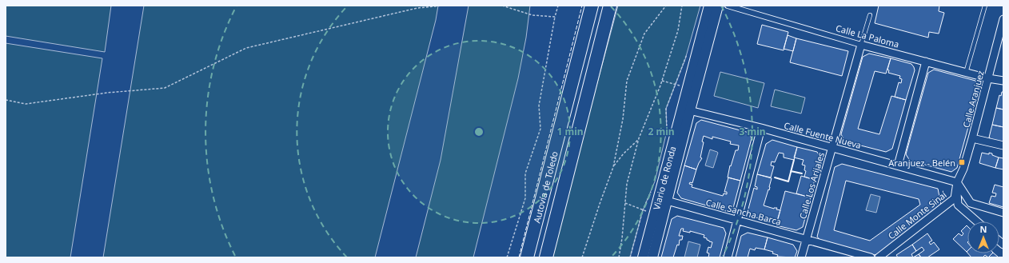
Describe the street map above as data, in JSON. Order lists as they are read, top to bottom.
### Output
{
  "streets": {
    "highway": ["Autovía de Toledo"],
    "main road": ["Viario de Ronda"],
    "street": [
      "Calle La Paloma",
      "Calle Aranjuez",
      "Calle Fuente Nueva",
      "Calle Los Arijales",
      "Calle Sancha Barca",
      "Calle Monte Sinaí"
    ]
  },
  "crossings": [
    ["Calle La Paloma", "Calle Aranjuez"],
    ["Calle La Paloma", "Calle Los Arijales"],
    ["Calle Aranjuez", "Calle Fuente Nueva"],
    ["Calle Aranjuez", "Calle Monte Sinaí"],
    ["Calle Fuente Nueva", "Viario de Ronda"],
    ["Calle Fuente Nueva", "Calle Los Arijales"],
    ["Calle Fuente Nueva", "Calle Monte Sinaí"],
    ["Viario de Ronda", "Calle Sancha Barca"],
    ["Calle Los Arijales", "Calle Sancha Barca"]
  ],
  "places": {
    "transit": ["Aranjuez - Belén"]
  },
  "north": "top",
  "rings": ["1 min", "2 min", "3 min"]
}
